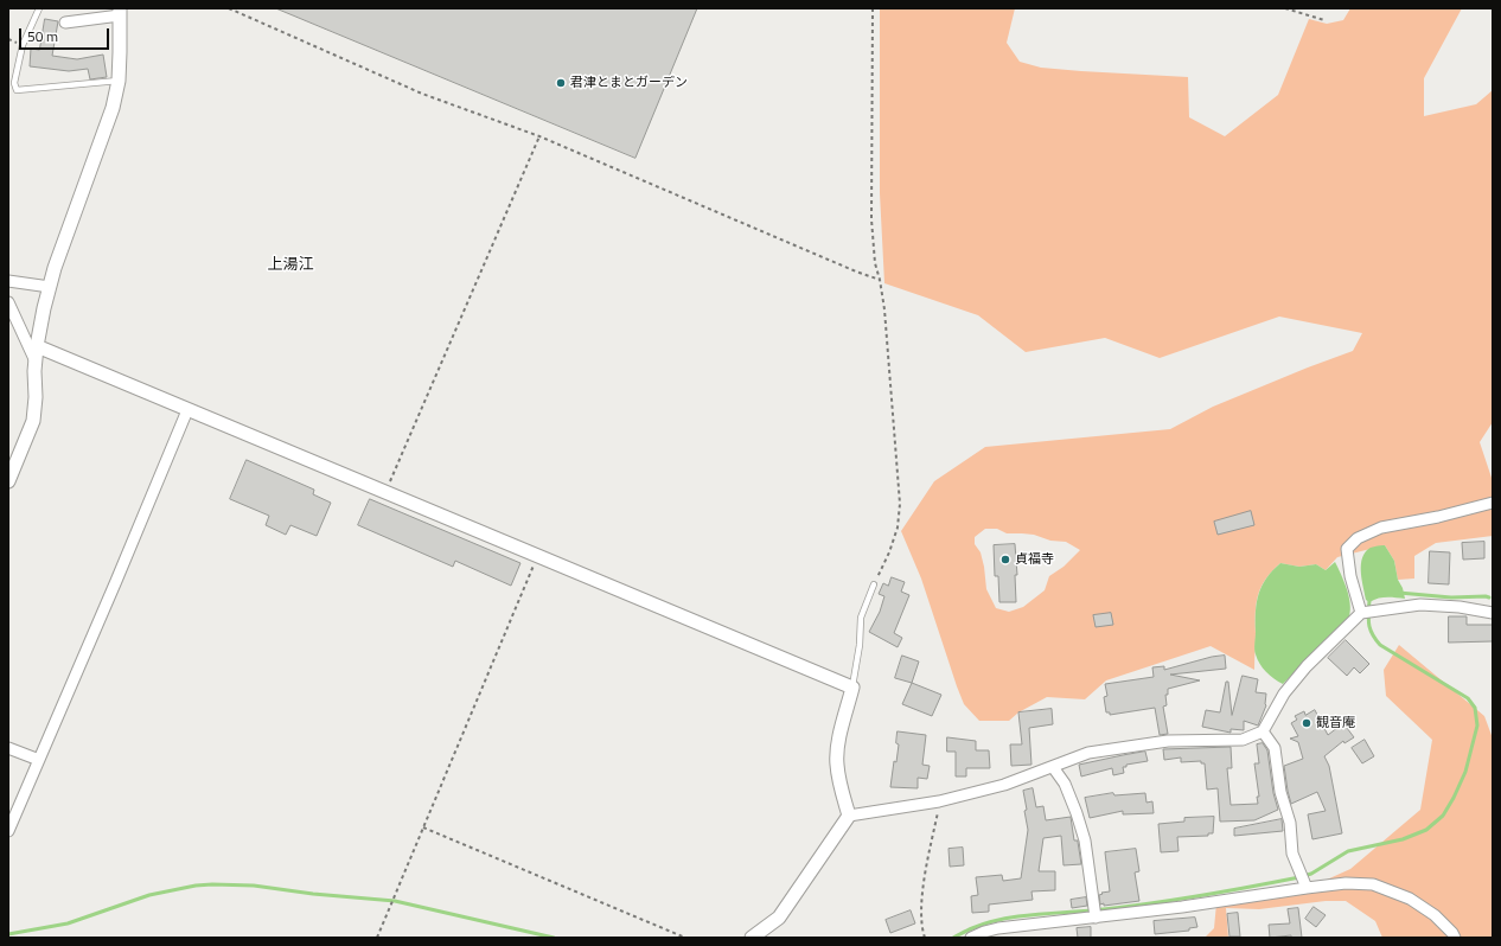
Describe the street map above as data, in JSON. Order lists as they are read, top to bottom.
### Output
{
  "districts": ["上湯江"],
  "places": ["君津とまとガーデン", "貞福寺", "観音庵"],
  "scale_bar": "50 m"
}
